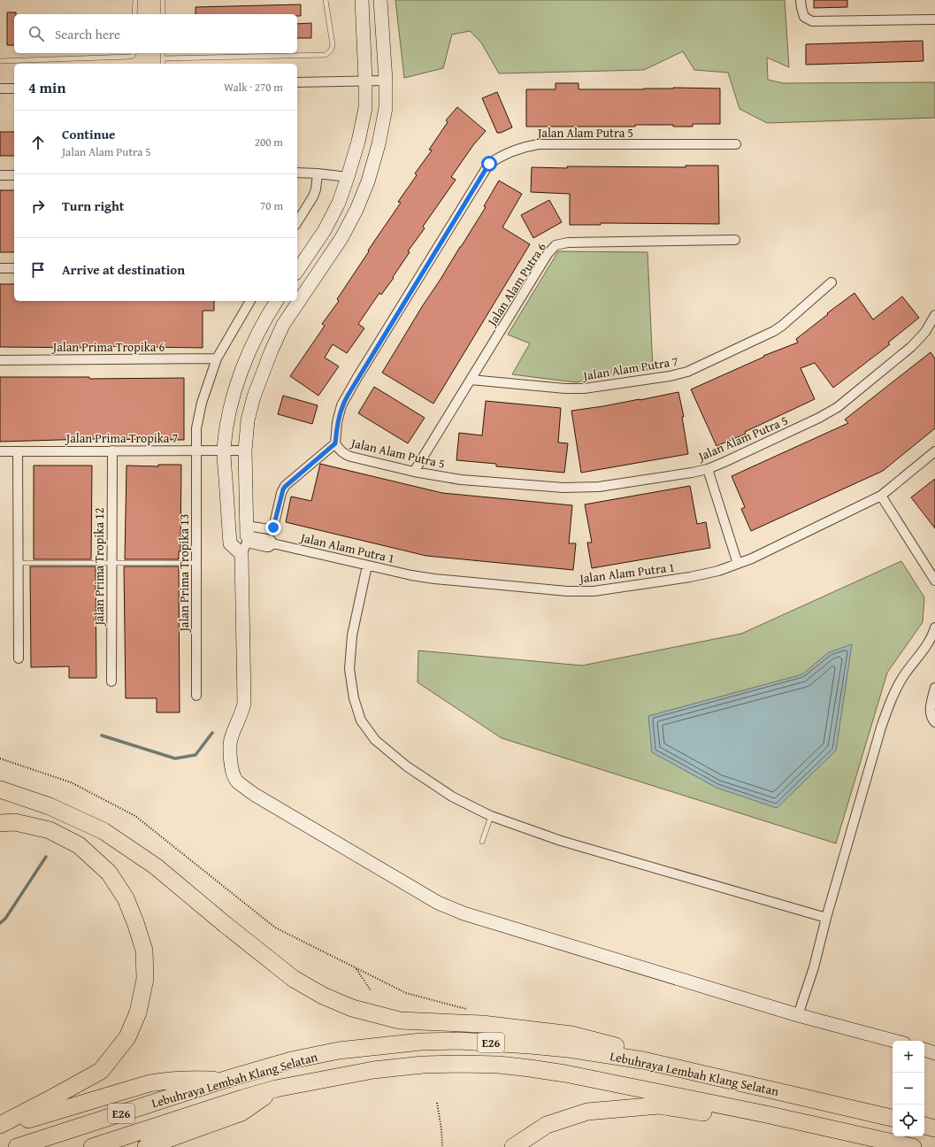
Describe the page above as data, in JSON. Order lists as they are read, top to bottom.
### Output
{
  "streets": {
    "highway": ["E26", "Lebuhraya Lembah Klang Selatan"],
    "street": [
      "Jalan Alam Putra 5",
      "Jalan Alam Putra 6",
      "Jalan Prima Tropika 6",
      "Jalan Alam Putra 7",
      "Jalan Prima Tropika 7",
      "Jalan Alam Putra 1",
      "Jalan Prima Tropika 12",
      "Jalan Prima Tropika 13"
    ]
  },
  "crossings": [
    ["Jalan Alam Putra 5", "Jalan Alam Putra 6"],
    ["Jalan Alam Putra 6", "Jalan Alam Putra 7"],
    ["Jalan Prima Tropika 6", "Jalan Prima Tropika 13"],
    ["Jalan Prima Tropika 7", "Jalan Prima Tropika 12"],
    ["Jalan Prima Tropika 7", "Jalan Prima Tropika 13"]
  ],
  "page": {
    "search": "Search here",
    "heading": ["4 min", "Walk · 270 m"],
    "list": [
      ["Continue", "Jalan Alam Putra 5", "200 m"],
      ["Turn right", "70 m"],
      "Arrive at destination"
    ],
    "map_buttons": ["+", "−"]
  }
}
